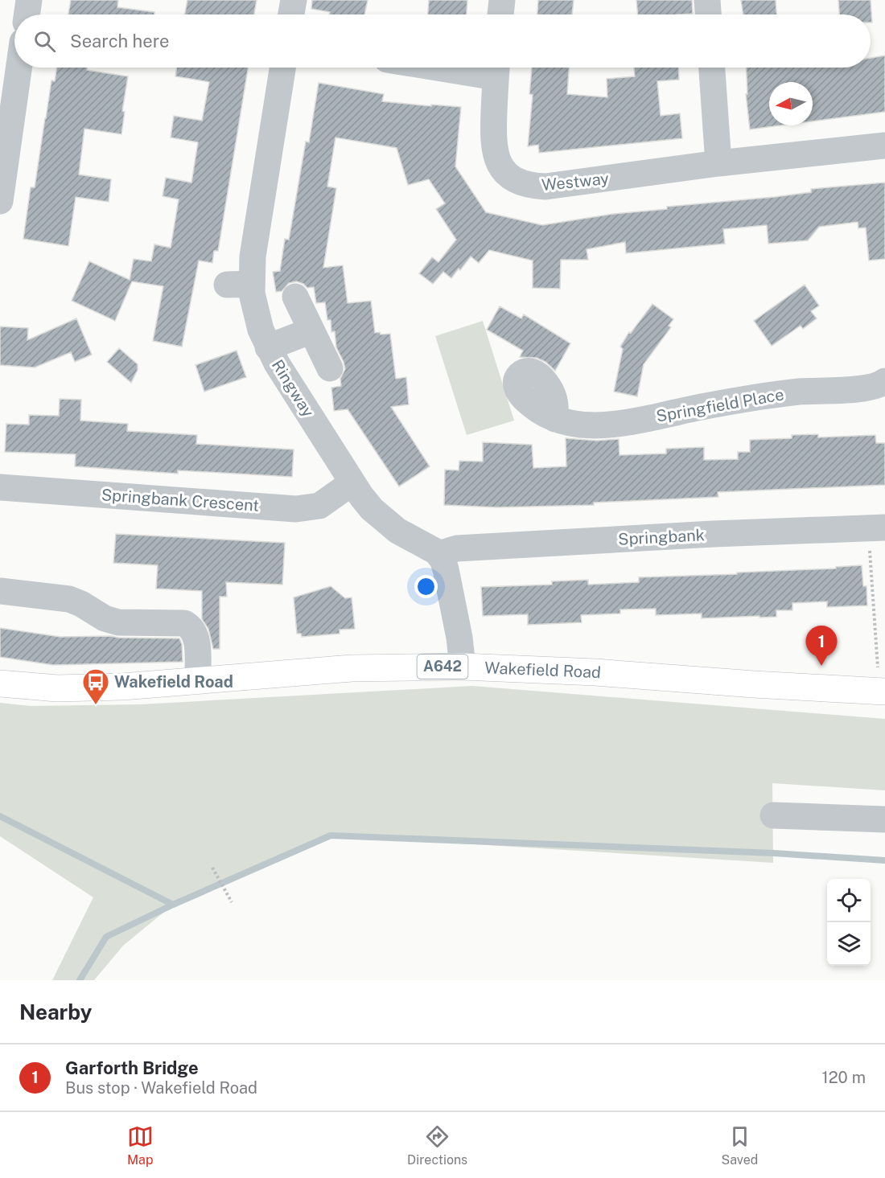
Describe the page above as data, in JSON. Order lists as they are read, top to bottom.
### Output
{
  "streets": {
    "main road": ["A642", "Wakefield Road"],
    "street": [
      "Westway",
      "Ringway",
      "Springfield Place",
      "Springbank Crescent",
      "Springbank"
    ]
  },
  "crossings": [
    ["Ringway", "Springbank Crescent"],
    ["Ringway", "Springbank"]
  ],
  "places": {
    "bus stop": ["Wakefield Road"]
  },
  "north": "left",
  "page": {
    "search": "Search here",
    "pins": "1",
    "heading": "Nearby",
    "list": [
      {
        "mark": "1",
        "name": "Garforth Bridge",
        "note": "Bus stop · Wakefield Road",
        "value": "120 m"
      }
    ],
    "nav": ["Map", "Directions", "Saved"]
  }
}
